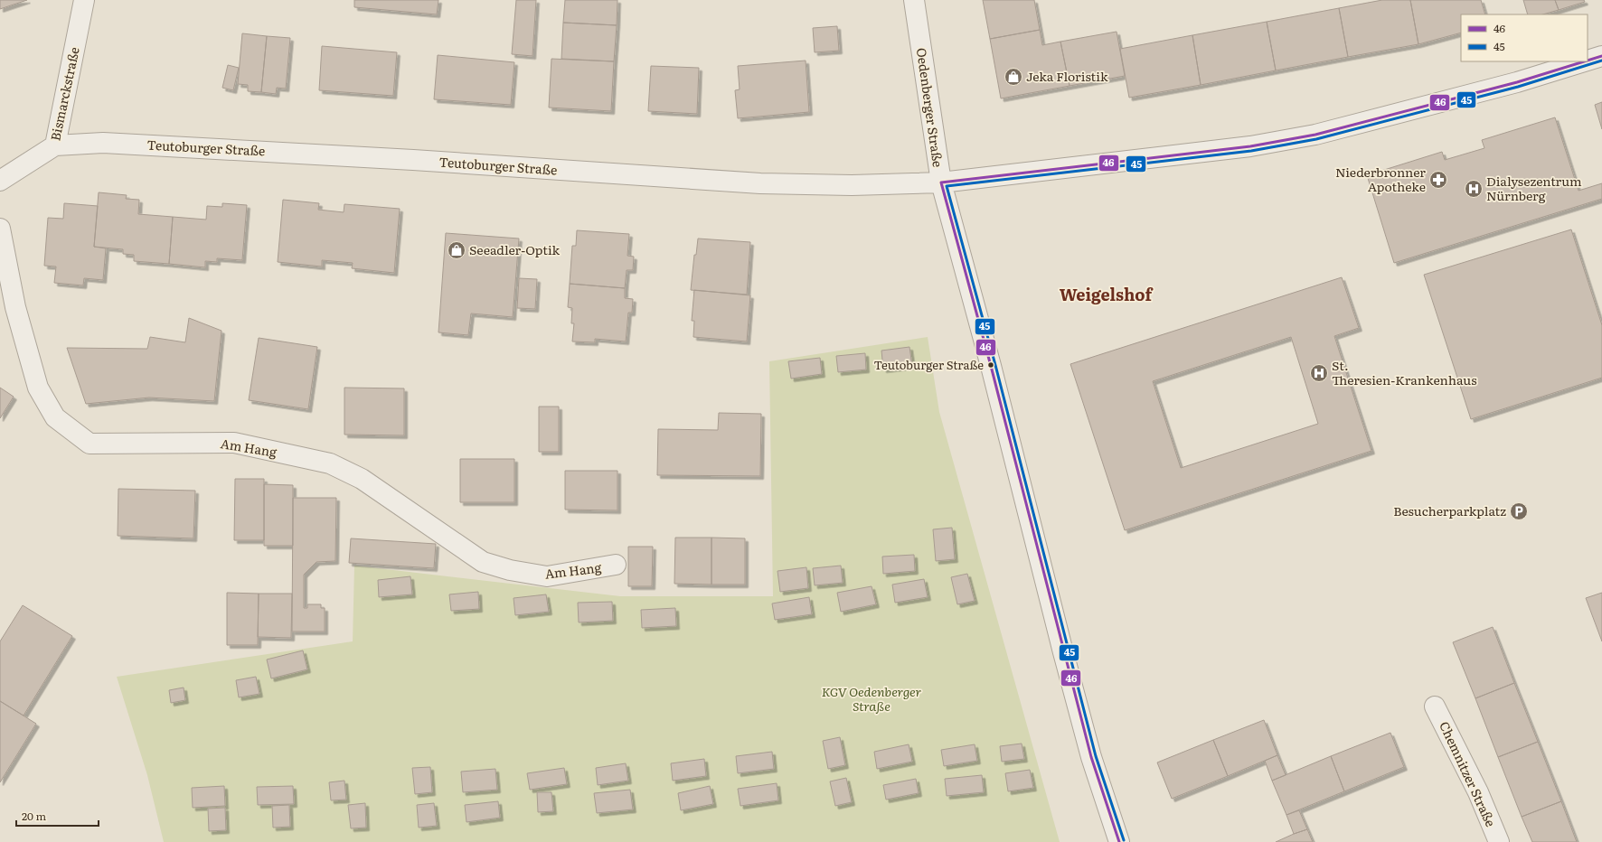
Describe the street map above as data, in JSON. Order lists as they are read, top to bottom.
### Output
{
  "streets": {
    "street": [
      "Bismarckstraße",
      "Oedenberger Straße",
      "Teutoburger Straße",
      "Am Hang",
      "Chemnitzer Straße"
    ]
  },
  "crossings": [
    ["Bismarckstraße", "Teutoburger Straße"],
    ["Oedenberger Straße", "Teutoburger Straße"]
  ],
  "districts": ["Weigelshof"],
  "parks": ["KGV Oedenberger Straße"],
  "places": {
    "shop": ["Jeka Floristik", "Seeadler-Optik"],
    "pharmacy": ["Niederbronner Apotheke"],
    "hospital": ["Dialysezentrum Nürnberg", "St. Theresien-Krankenhaus"],
    "other": ["Teutoburger Straße"],
    "parking": ["Besucherparkplatz"]
  },
  "lines": ["transit line 46", "transit line 45"],
  "legend": ["46", "45"],
  "scale_bar": "20 m"
}
